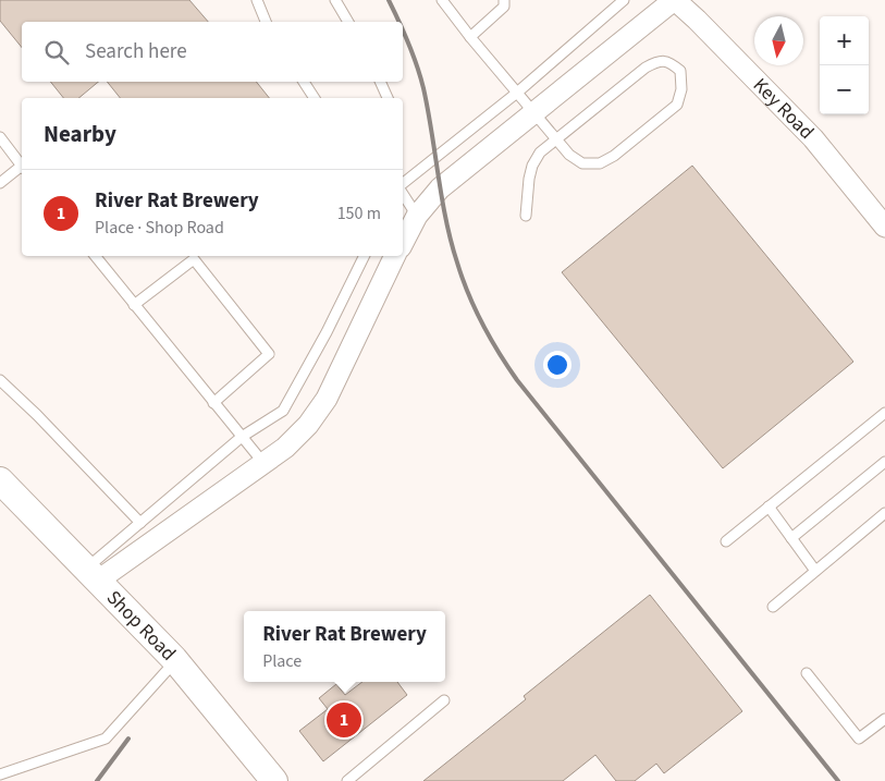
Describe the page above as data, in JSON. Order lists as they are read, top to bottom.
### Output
{
  "streets": {
    "street": ["Key Road", "Shop Road"]
  },
  "north": "bottom",
  "page": {
    "map_buttons": ["+", "−"],
    "search": "Search here",
    "heading": "Nearby",
    "list": [
      {
        "mark": "1",
        "name": "River Rat Brewery",
        "note": "Place · Shop Road",
        "value": "150 m"
      }
    ],
    "popup": ["River Rat Brewery", "Place"],
    "pins": "1"
  }
}
